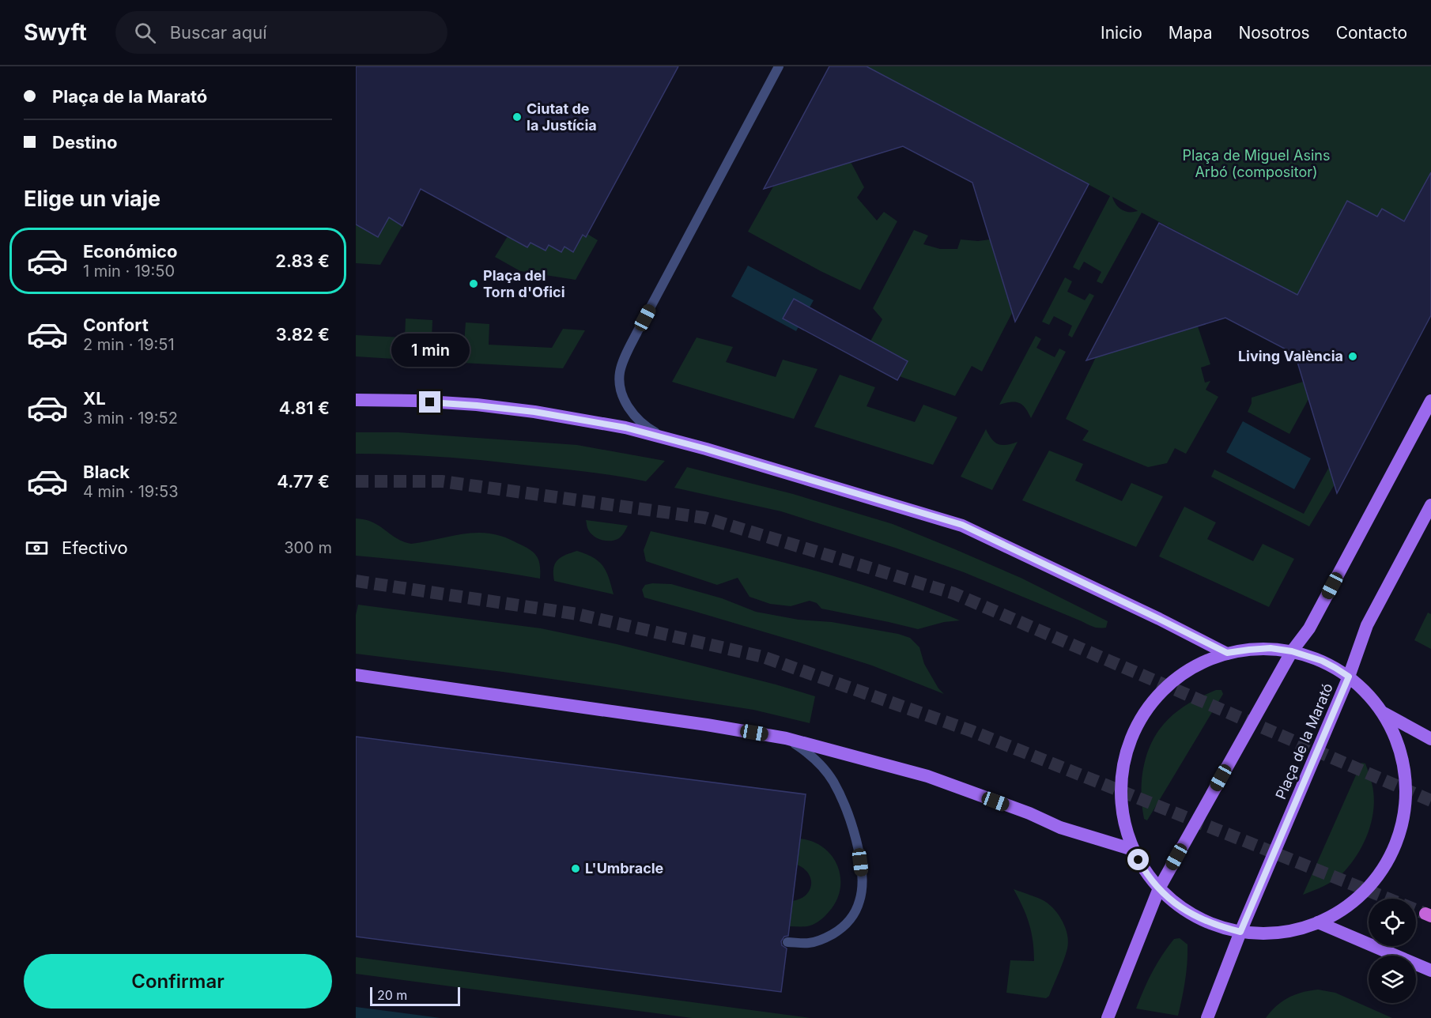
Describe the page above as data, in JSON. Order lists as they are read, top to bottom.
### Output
{
  "streets": {
    "main road": ["Plaça de la Marató"]
  },
  "parks": ["Plaça de Miguel Asins Arbó (compositor)"],
  "places": [
    "Ciutat de la Justícia",
    "Plaça del Torn d'Ofici",
    "Living València",
    "L'Umbracle"
  ],
  "scale_bar": "20 m",
  "page": {
    "header": "Swyft",
    "search": "Buscar aquí",
    "nav": [
      "Inicio",
      "Mapa",
      "Nosotros",
      "Contacto"
    ],
    "banner": ["Plaça de la Marató", "Destino"],
    "heading": "Elige un viaje",
    "list": [
      {
        "name": "Económico",
        "note": "1 min · 19:50",
        "value": "2.83 €"
      },
      {
        "name": "Confort",
        "note": "2 min · 19:51",
        "value": "3.82 €"
      },
      {
        "name": "XL",
        "note": "3 min · 19:52",
        "value": "4.81 €"
      },
      {
        "name": "Black",
        "note": "4 min · 19:53",
        "value": "4.77 €"
      }
    ],
    "bubble": "1 min",
    "pay": ["Efectivo", "300 m"],
    "buttons": "Confirmar",
    "scale": "20 m"
  }
}
